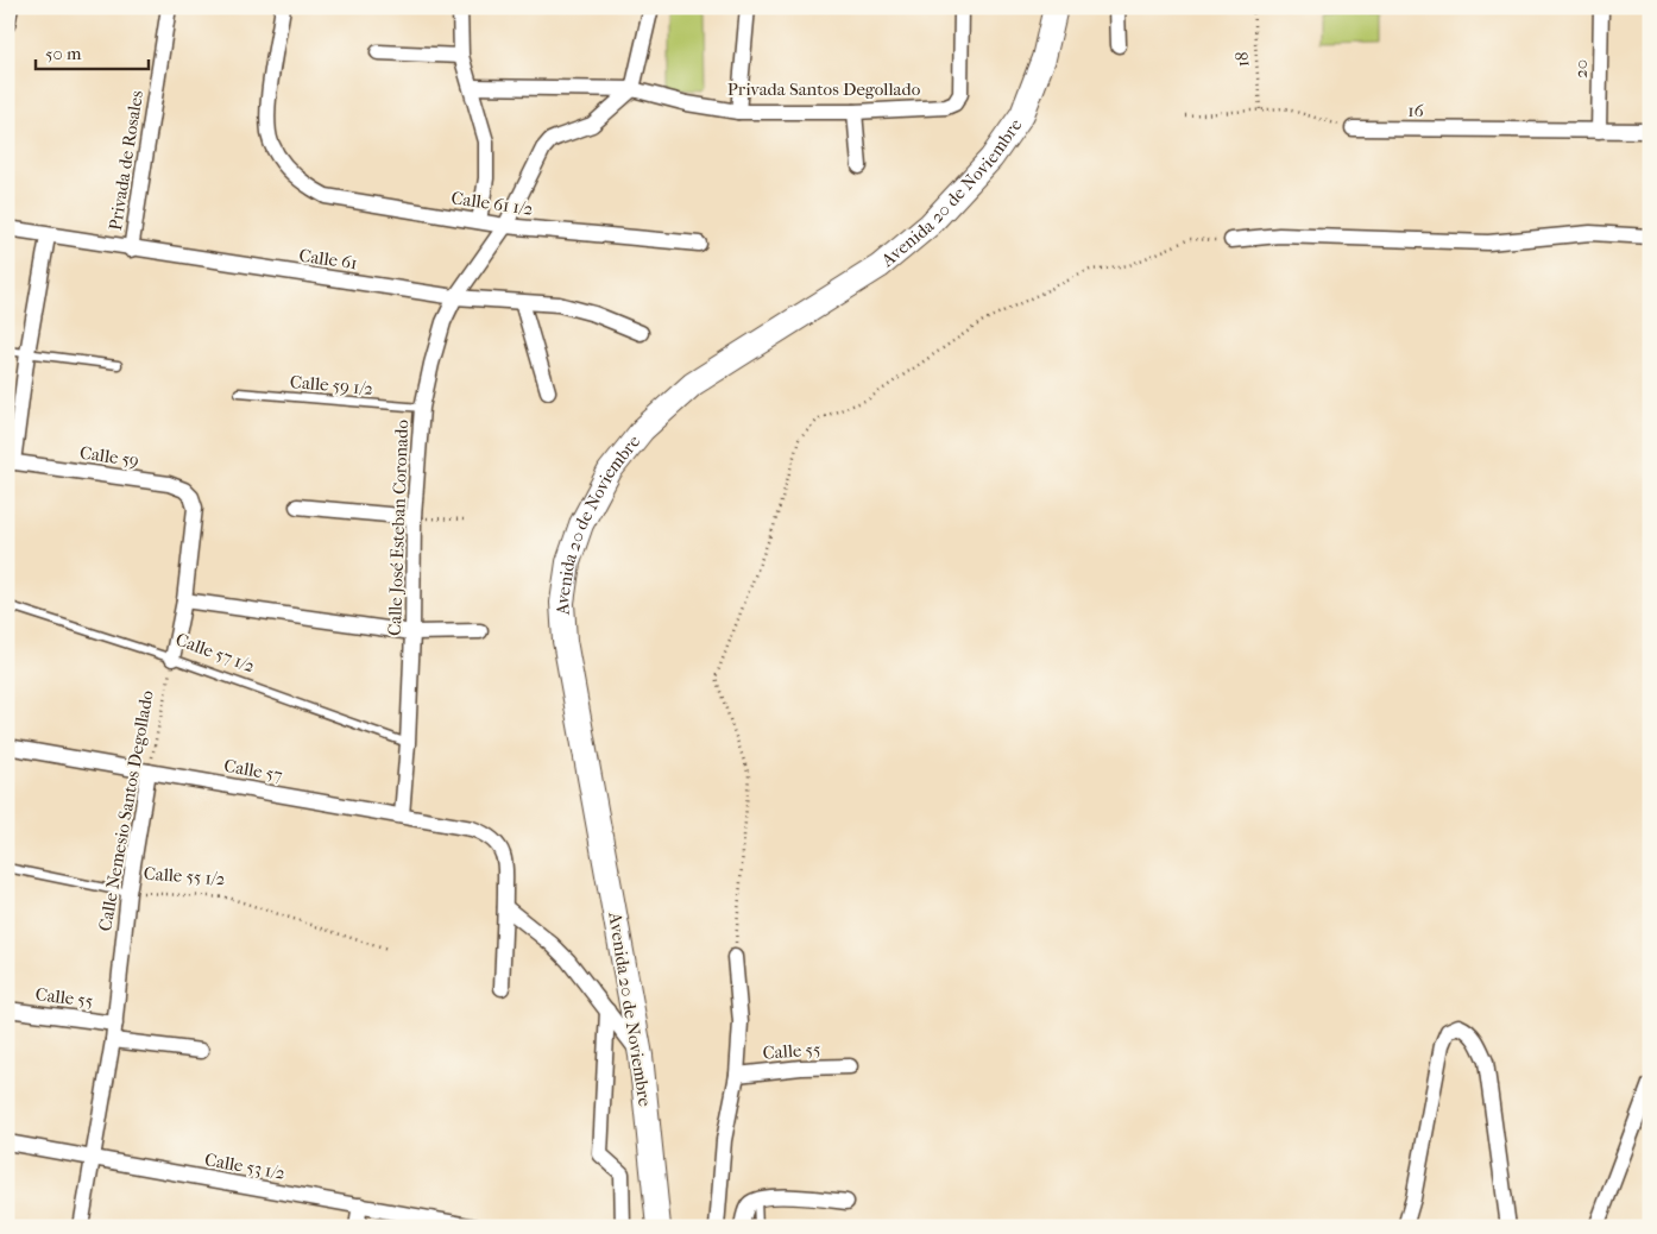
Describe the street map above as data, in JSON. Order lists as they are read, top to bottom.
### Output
{
  "streets": {
    "main road": ["Avenida 20 de Noviembre"],
    "street": [
      "20",
      "Privada Santos Degollado",
      "16",
      "Privada de Rosales",
      "Calle 61 1/2",
      "Calle 61",
      "Calle 59",
      "Calle José Esteban Coronado",
      "Calle 57",
      "Calle Nemesio Santos Degollado",
      "Calle 55",
      "Calle 53 1/2"
    ],
    "lane": ["Calle 59 1/2", "Calle 57 1/2", "Calle 55 1/2"],
    "path": ["18"]
  },
  "crossings": [
    ["20", "16"],
    ["Privada Santos Degollado", "Calle José Esteban Coronado"],
    ["Privada de Rosales", "Calle 61"],
    ["Calle 61 1/2", "Calle José Esteban Coronado"],
    ["Calle 61", "Calle José Esteban Coronado"],
    ["Calle 59 1/2", "Calle José Esteban Coronado"],
    ["Calle José Esteban Coronado", "Calle 57 1/2"],
    ["Calle José Esteban Coronado", "Calle 57"],
    ["Calle 57 1/2", "Calle Nemesio Santos Degollado"],
    ["Calle 57", "Calle Nemesio Santos Degollado"],
    ["Calle Nemesio Santos Degollado", "Calle 55 1/2"],
    ["Calle Nemesio Santos Degollado", "Calle 55"],
    ["Calle Nemesio Santos Degollado", "Calle 53 1/2"]
  ],
  "scale_bar": "50 m"
}
